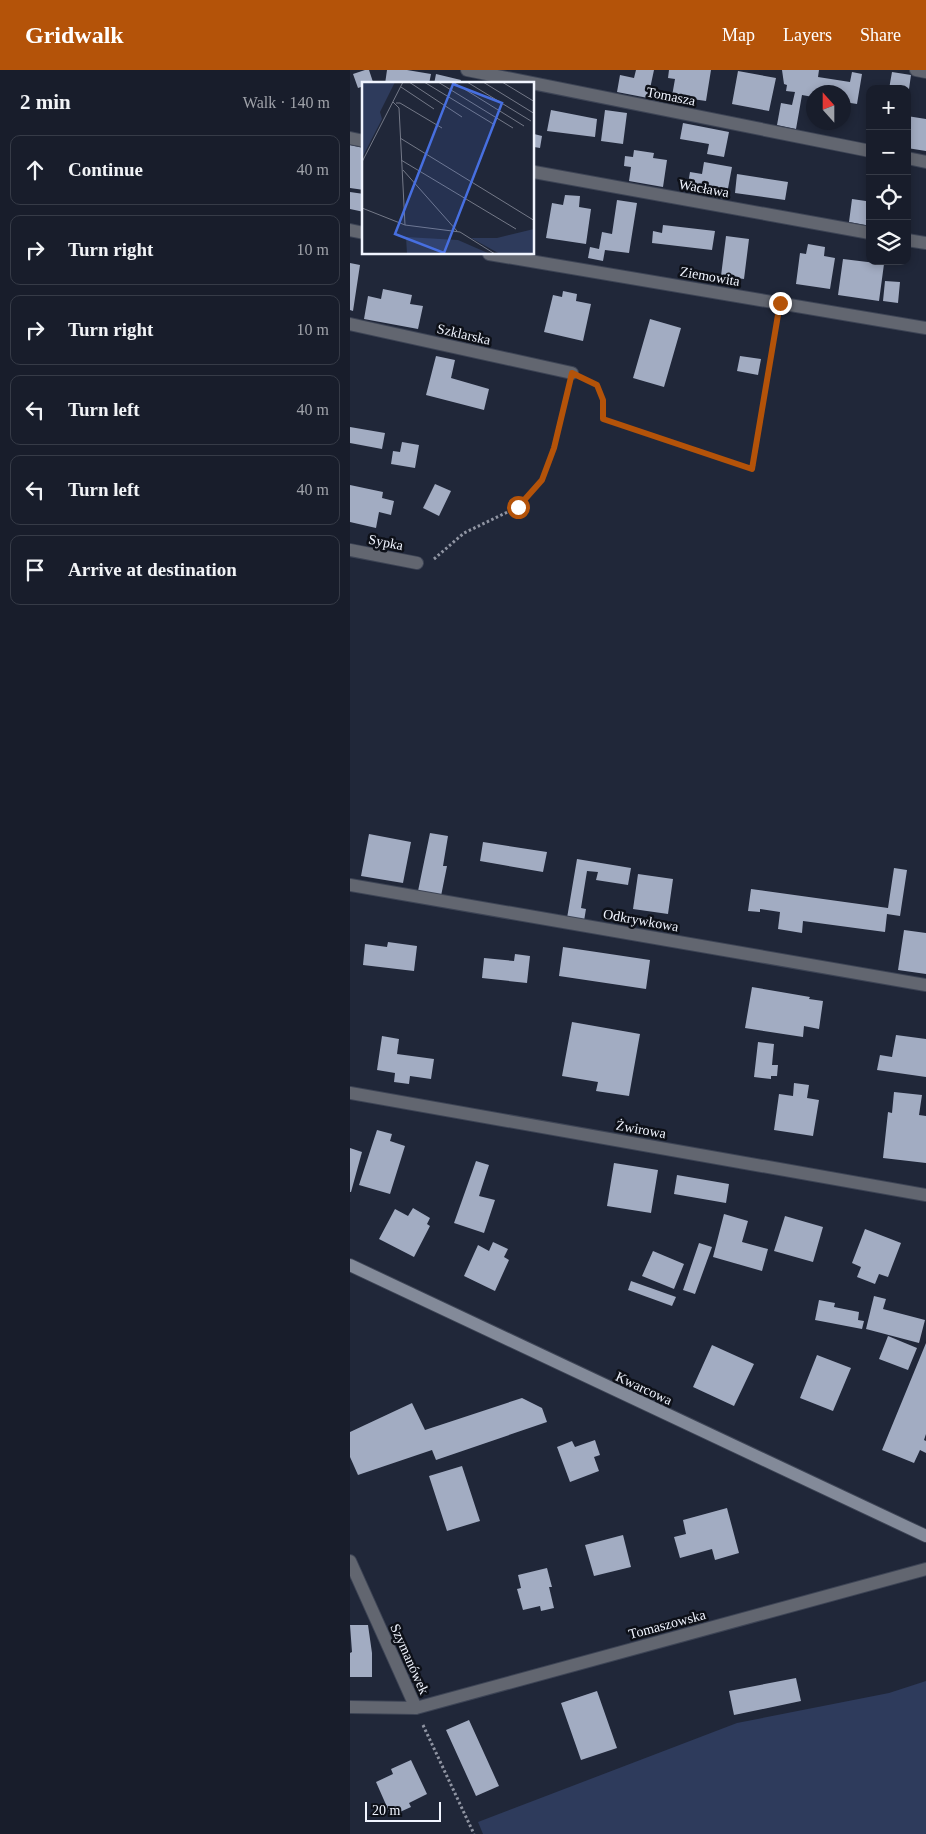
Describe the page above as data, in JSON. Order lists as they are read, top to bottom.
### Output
{
  "streets": {
    "street": [
      "Tomasza",
      "Wacława",
      "Ziemowita",
      "Szklarska",
      "Sypka",
      "Odkrywkowa",
      "Żwirowa",
      "Kwarcowa",
      "Tomaszowska",
      "Szymanówek"
    ]
  },
  "crossings": [
    ["Tomaszowska", "Szymanówek"]
  ],
  "scale_bar": "20 m",
  "north": "top",
  "page": {
    "header": "Gridwalk",
    "nav": ["Map", "Layers", "Share"],
    "heading": ["2 min", "Walk · 140 m"],
    "map_buttons": ["+", "−"],
    "list": [
      ["Continue", "40 m"],
      ["Turn right", "10 m"],
      ["Turn right", "10 m"],
      ["Turn left", "40 m"],
      ["Turn left", "40 m"],
      "Arrive at destination"
    ],
    "scale": "20 m"
  }
}
